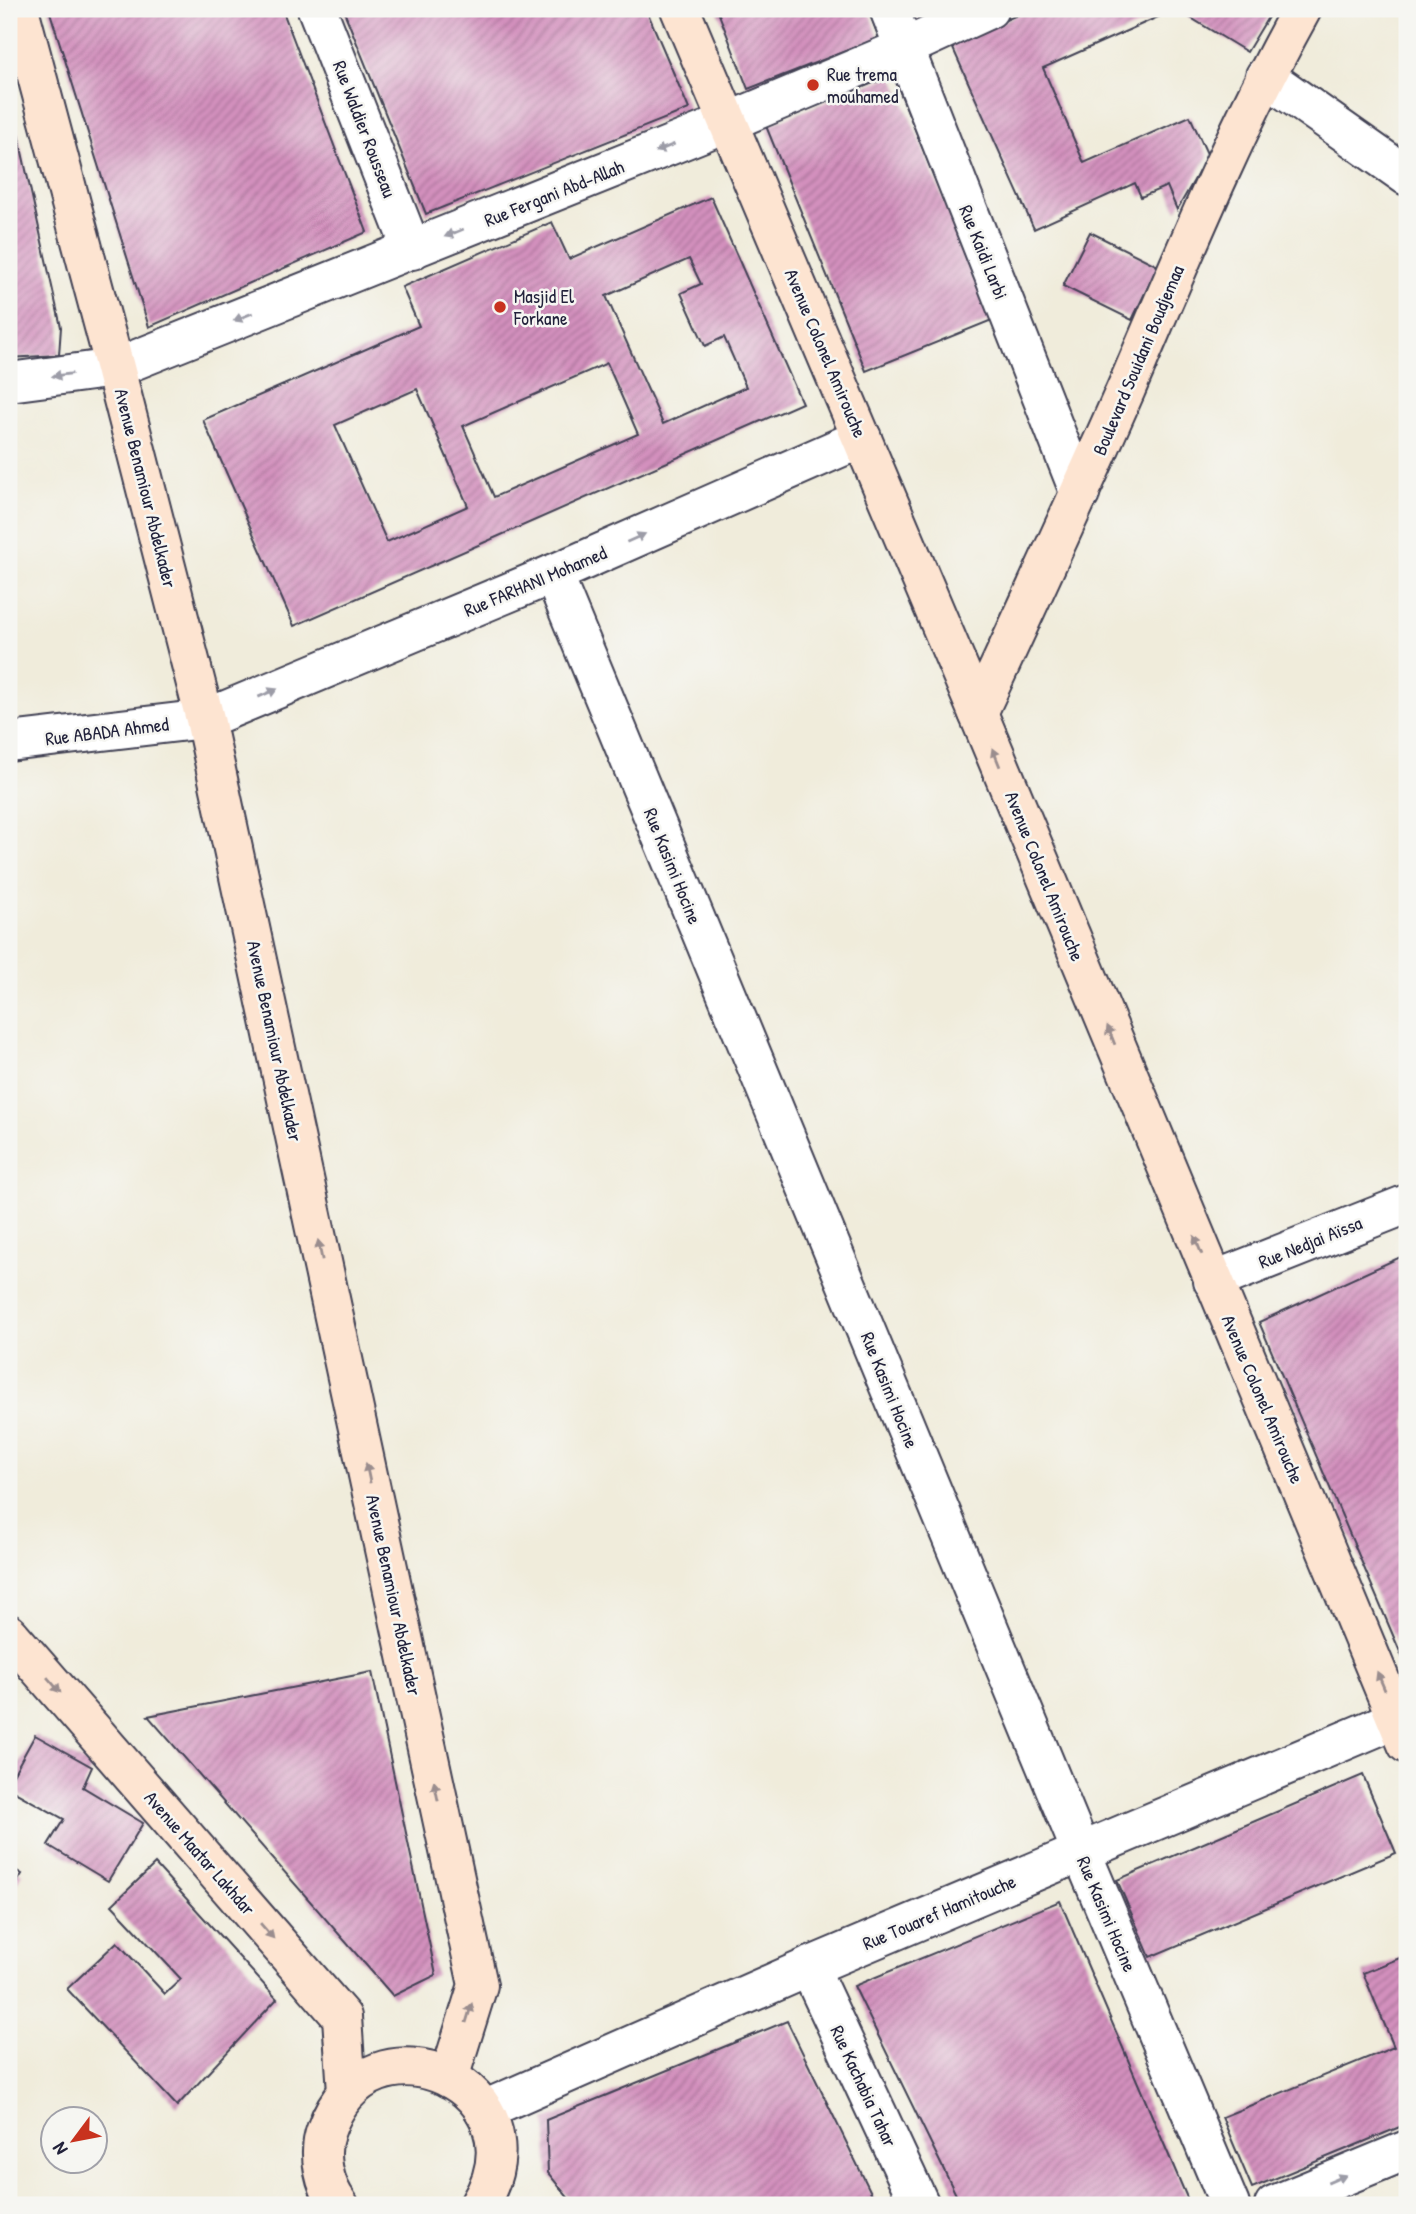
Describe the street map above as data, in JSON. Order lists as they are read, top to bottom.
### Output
{
  "streets": {
    "main road": [
      "Avenue Colonel Amirouche",
      "Boulevard Souidani Boudjemaa",
      "Avenue Benamiour Abdelkader",
      "Avenue Maatar Lakhdar"
    ],
    "street": [
      "Rue Waldier Rousseau",
      "Rue Fergani Abd-Allah",
      "Rue Kaidi Larbi",
      "Rue FARHANI Mohamed",
      "Rue ABADA Ahmed",
      "Rue Kasimi Hocine",
      "Rue Nedjai Aïssa",
      "Rue Touaref Hamitouche",
      "Rue Kachabia Tahar"
    ]
  },
  "crossings": [
    ["Rue Waldier Rousseau", "Rue Fergani Abd-Allah"],
    ["Rue Fergani Abd-Allah", "Rue Kaidi Larbi"],
    ["Rue Fergani Abd-Allah", "Avenue Colonel Amirouche"],
    ["Rue Fergani Abd-Allah", "Avenue Benamiour Abdelkader"],
    ["Rue Kaidi Larbi", "Boulevard Souidani Boudjemaa"],
    ["Avenue Colonel Amirouche", "Boulevard Souidani Boudjemaa"],
    ["Avenue Colonel Amirouche", "Rue FARHANI Mohamed"],
    ["Avenue Colonel Amirouche", "Rue Nedjai Aïssa"],
    ["Avenue Colonel Amirouche", "Rue Touaref Hamitouche"],
    ["Avenue Benamiour Abdelkader", "Rue FARHANI Mohamed"],
    ["Avenue Benamiour Abdelkader", "Rue ABADA Ahmed"],
    ["Rue FARHANI Mohamed", "Rue ABADA Ahmed"],
    ["Rue FARHANI Mohamed", "Rue Kasimi Hocine"],
    ["Rue Kasimi Hocine", "Rue Touaref Hamitouche"],
    ["Rue Touaref Hamitouche", "Rue Kachabia Tahar"]
  ],
  "one_way": [
    "Rue Fergani Abd-Allah",
    "Avenue Colonel Amirouche",
    "Avenue Benamiour Abdelkader",
    "Rue FARHANI Mohamed",
    "Avenue Maatar Lakhdar"
  ],
  "places": ["Rue trema mouhamed", "Masjid El Forkane"],
  "north": "bottom left"
}
